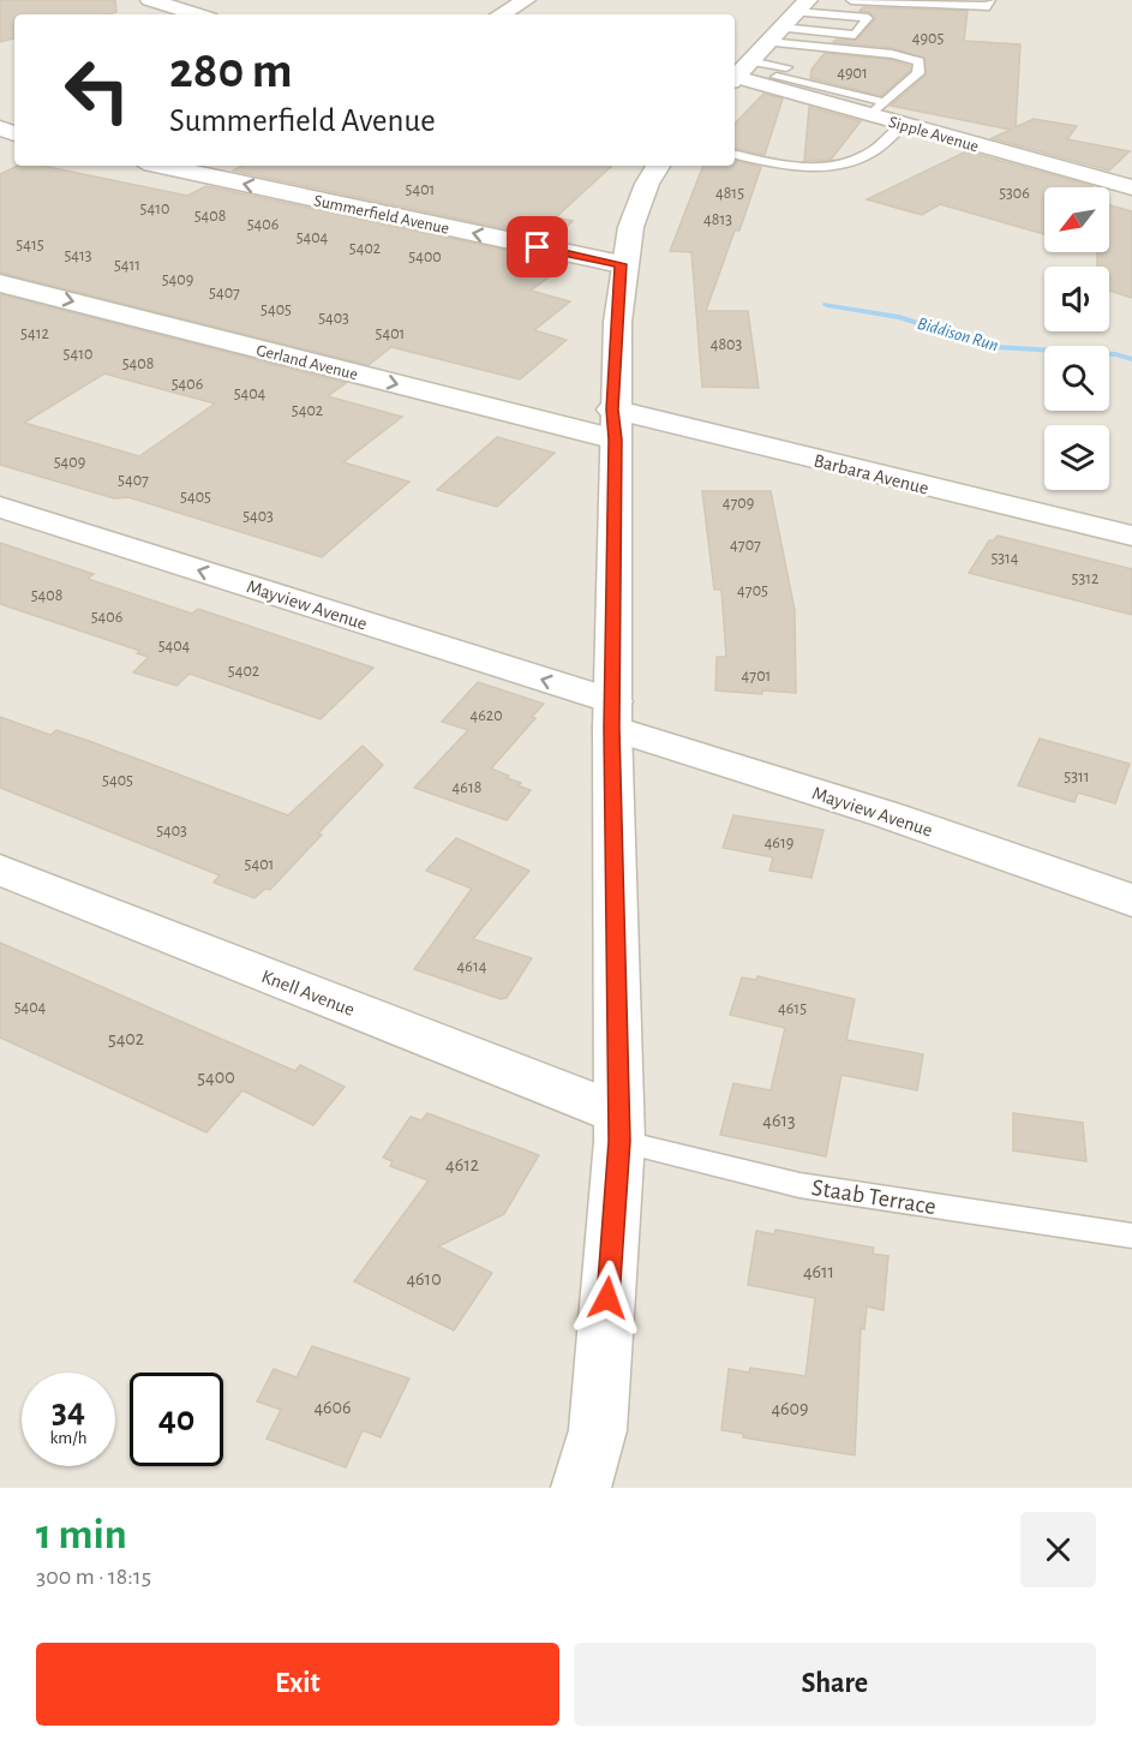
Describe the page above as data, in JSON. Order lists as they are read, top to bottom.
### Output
{
  "streets": {
    "street": [
      "Sipple Avenue",
      "Summerfield Avenue",
      "Gerland Avenue",
      "Barbara Avenue",
      "Mayview Avenue",
      "Knell Avenue"
    ],
    "lane": ["Staab Terrace"]
  },
  "crossings": [
    ["Gerland Avenue", "Barbara Avenue"],
    ["Knell Avenue", "Staab Terrace"]
  ],
  "one_way": ["Summerfield Avenue", "Gerland Avenue", "Mayview Avenue"],
  "water": ["Biddison Run"],
  "house_numbers": [
    "4905",
    "4901",
    "5401",
    "4815",
    "5306",
    "5410",
    "5408",
    "4813",
    "5406",
    "5404",
    "5415",
    "5402",
    "5413",
    "5400",
    "5411",
    "5409",
    "5407",
    "5405",
    "5403",
    "5412",
    "5401",
    "4803",
    "5410",
    "5408",
    "5406",
    "5404",
    "5402",
    "5409",
    "5407",
    "5405",
    "4709",
    "5403",
    "4707",
    "5314",
    "5312",
    "4705",
    "5408",
    "5406",
    "5404",
    "5402",
    "4701",
    "4620",
    "5311",
    "5405",
    "4618",
    "5403",
    "4619",
    "5401",
    "4614",
    "5404",
    "4615",
    "5402",
    "5400",
    "4613",
    "4612",
    "4611",
    "4610",
    "4606",
    "4609"
  ],
  "north": "bottom left",
  "page": {
    "turn": ["280 m", "Summerfield Avenue"],
    "speed": "34 km/h",
    "limit": "40",
    "heading": ["1 min", "300 m · 18:15"],
    "buttons": ["Exit", "Share"]
  }
}
